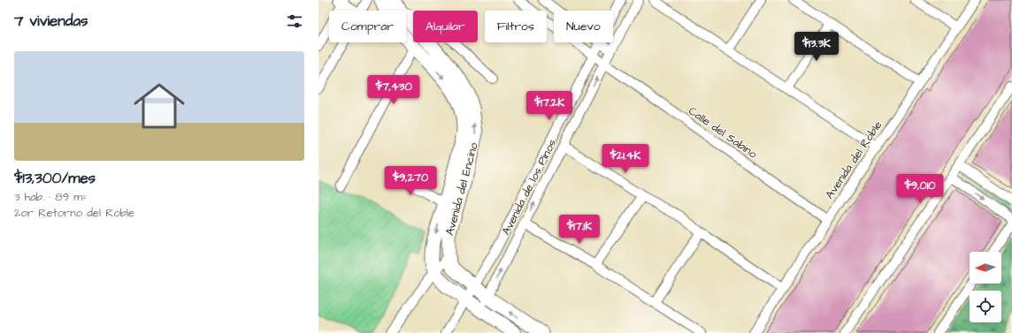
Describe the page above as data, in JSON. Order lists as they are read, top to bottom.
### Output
{
  "streets": {
    "street": [
      "Calle del Sabino",
      "Avenida del Roble",
      "Avenida de los Pinos",
      "Avenida del Encino"
    ]
  },
  "crossings": [
    ["Calle del Sabino", "Avenida del Roble"],
    ["Calle del Sabino", "Avenida de los Pinos"]
  ],
  "north": "left",
  "page": {
    "heading": "7 viviendas",
    "chip": [
      "Comprar",
      "Alquilar",
      "Filtros",
      "Nuevo"
    ],
    "price": [
      "$13.3K",
      "$7,430",
      "$17.2K",
      "$21.4K",
      "$9,270",
      "$9,010",
      "$17.1K"
    ],
    "list": [
      {
        "name": "$13,300/mes",
        "note": "3 hab. · 89 m² · 2or Retorno del Roble"
      }
    ]
  }
}
